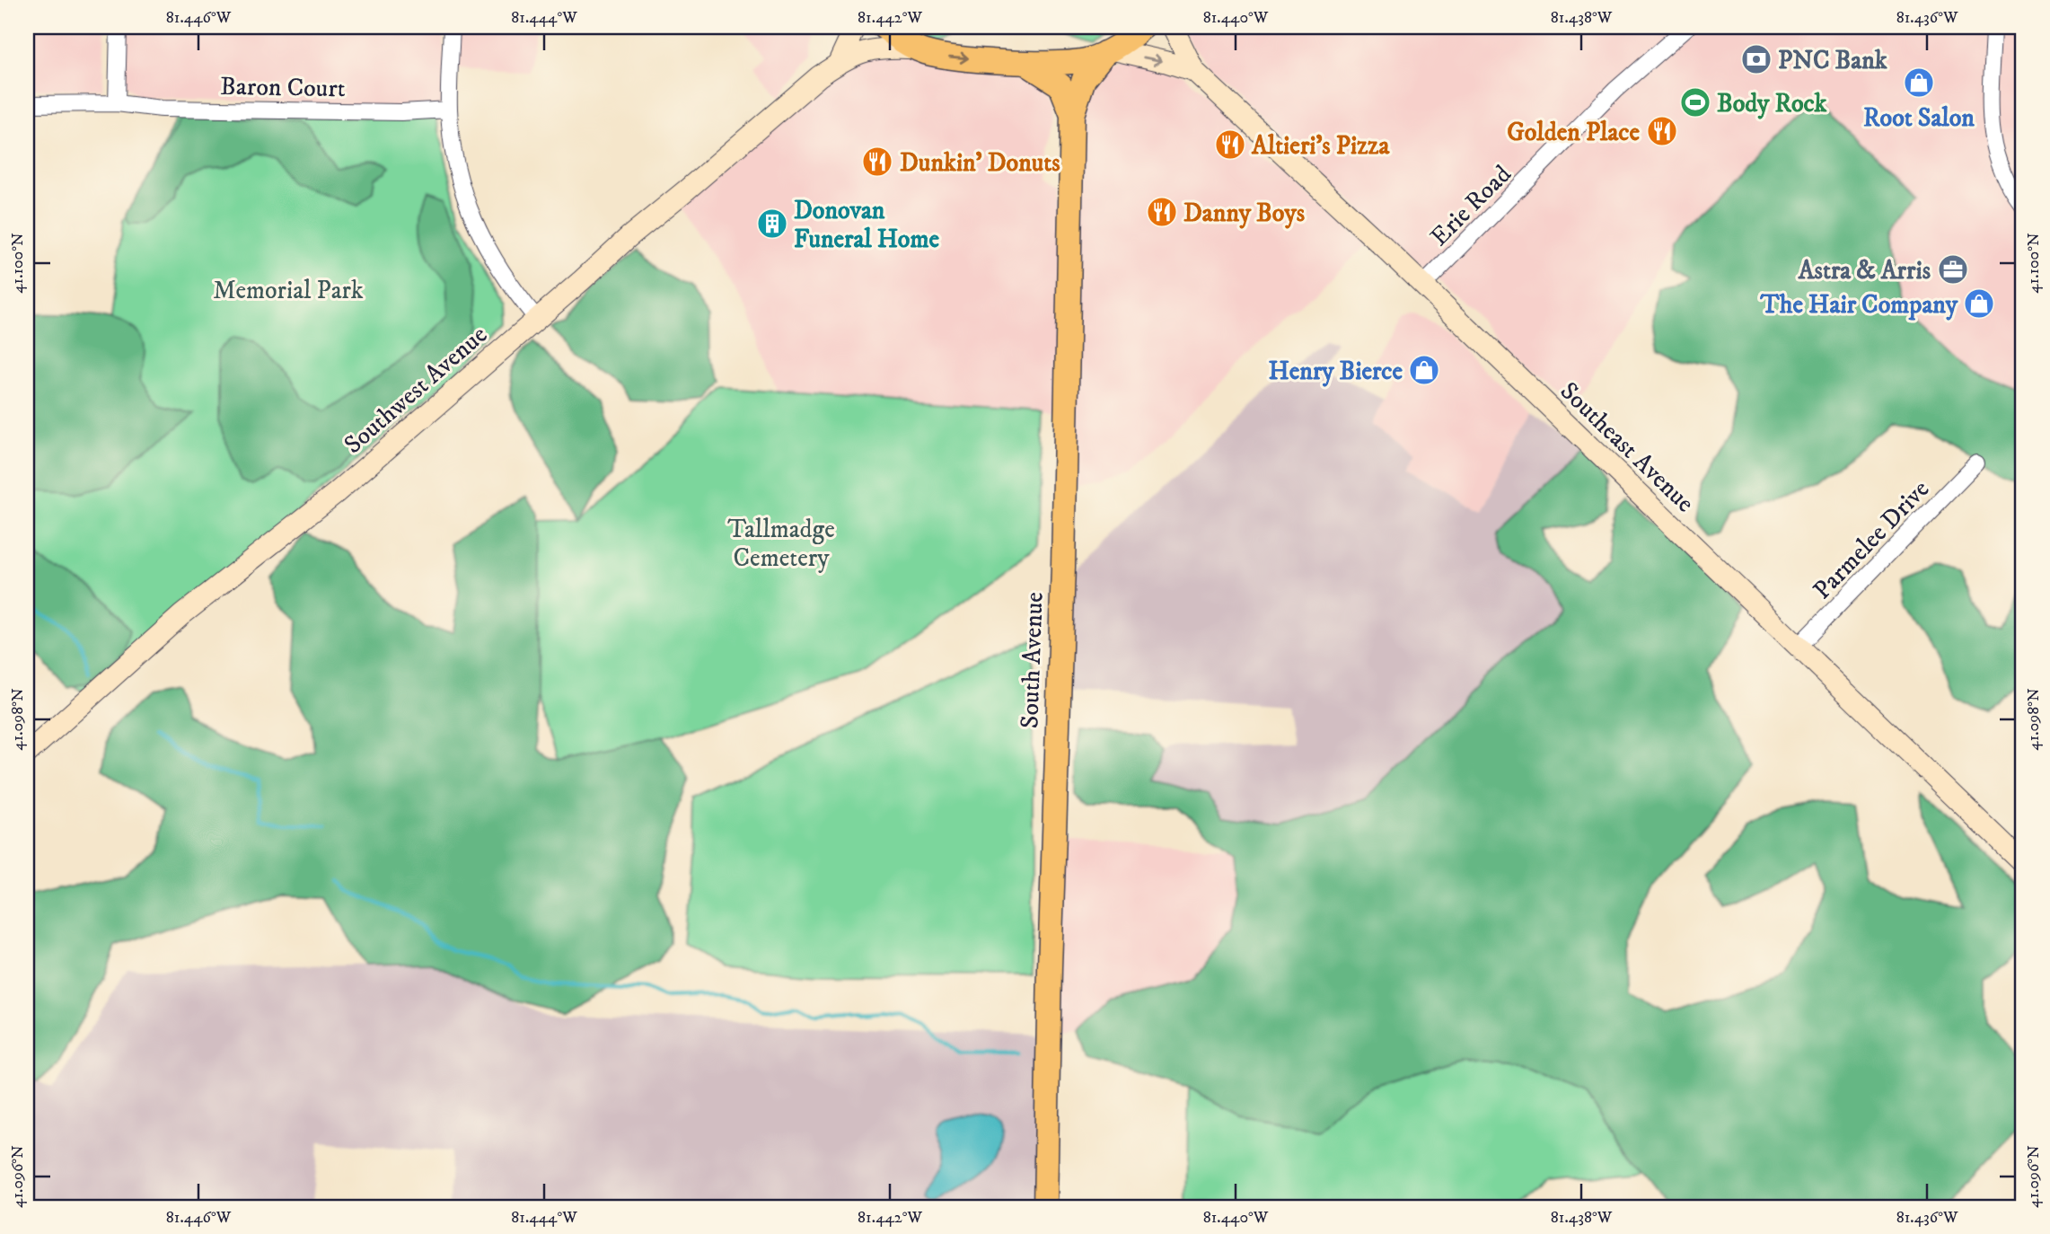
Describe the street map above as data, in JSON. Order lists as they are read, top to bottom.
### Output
{
  "streets": {
    "main road": ["South Avenue"],
    "street": [
      "Baron Court",
      "Erie Road",
      "Southwest Avenue",
      "Southeast Avenue",
      "Parmelee Drive"
    ]
  },
  "crossings": [
    ["Erie Road", "Southeast Avenue"],
    ["Southeast Avenue", "Parmelee Drive"],
    ["Southeast Avenue", "South Avenue"]
  ],
  "parks": ["Memorial Park", "Tallmadge Cemetery"],
  "places": {
    "bank": ["PNC Bank"],
    "shop": ["Root Salon", "The Hair Company", "Henry Bierce"],
    "sports": ["Body Rock"],
    "restaurant": [
      "Golden Place",
      "Altieri's Pizza",
      "Dunkin' Donuts",
      "Danny Boys"
    ],
    "building": ["Donovan Funeral Home"],
    "office": ["Astra & Arris"]
  },
  "coordinates": [
    "81.446°W",
    "81.444°W",
    "81.442°W",
    "81.440°W",
    "81.438°W",
    "81.436°W",
    "41.100°N",
    "41.098°N",
    "41.096°N"
  ]
}
